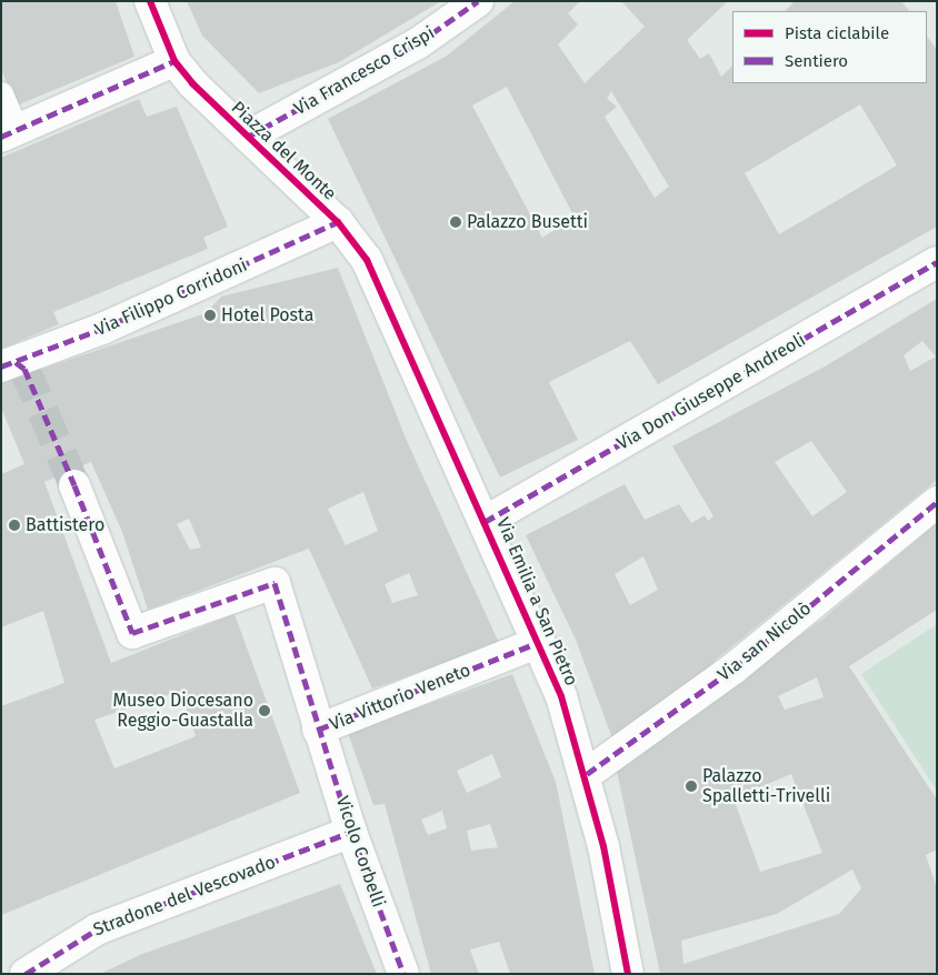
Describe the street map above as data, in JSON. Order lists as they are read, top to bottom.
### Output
{
  "streets": {
    "street": [
      "Via Francesco Crispi",
      "Piazza del Monte",
      "Via Filippo Corridoni",
      "Via Don Giuseppe Andreoli",
      "Via Emilia a San Pietro",
      "Via san Nicolò",
      "Via Vittorio Veneto",
      "Vicolo Corbelli",
      "Stradone del Vescovado"
    ]
  },
  "crossings": [
    ["Via Francesco Crispi", "Piazza del Monte"],
    ["Piazza del Monte", "Via Filippo Corridoni"],
    ["Piazza del Monte", "Via Emilia a San Pietro"],
    ["Via Don Giuseppe Andreoli", "Via Emilia a San Pietro"],
    ["Via Emilia a San Pietro", "Via san Nicolò"],
    ["Via Emilia a San Pietro", "Via Vittorio Veneto"],
    ["Via Vittorio Veneto", "Vicolo Corbelli"],
    ["Vicolo Corbelli", "Stradone del Vescovado"]
  ],
  "places": [
    "Palazzo Busetti",
    "Hotel Posta",
    "Battistero",
    "Museo Diocesano Reggio-Guastalla",
    "Palazzo Spalletti-Trivelli"
  ],
  "legend": ["Pista ciclabile", "Sentiero"]
}
